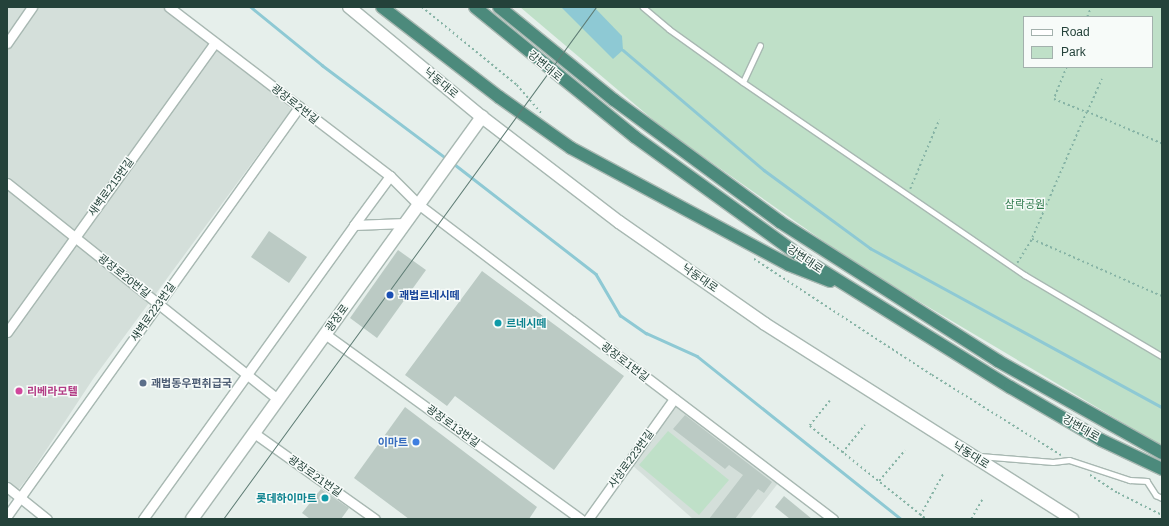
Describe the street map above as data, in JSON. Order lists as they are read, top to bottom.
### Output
{
  "streets": {
    "highway": ["강변대로"],
    "main road": ["낙동대로", "광장로"],
    "street": [
      "광장로2번길",
      "새벽로215번길",
      "광장로20번길",
      "새벽로223번길",
      "광장로1번길",
      "광장로13번길",
      "사상로223번길",
      "광장로21번길"
    ]
  },
  "crossings": [
    ["낙동대로", "광장로"],
    ["광장로2번길", "새벽로215번길"],
    ["광장로2번길", "새벽로223번길"],
    ["광장로2번길", "광장로"],
    ["광장로2번길", "광장로1번길"],
    ["새벽로215번길", "광장로20번길"],
    ["광장로20번길", "새벽로223번길"],
    ["광장로20번길", "광장로"],
    ["광장로", "광장로1번길"],
    ["광장로", "광장로13번길"],
    ["광장로", "광장로21번길"],
    ["광장로1번길", "사상로223번길"]
  ],
  "parks": ["삼락공원"],
  "places": [
    "괘법르네시떼",
    "르네시떼",
    "괘법동우편취급국",
    "리베라모텔",
    "이마트",
    "롯데하이마트"
  ],
  "legend": ["Road", "Park"]
}
